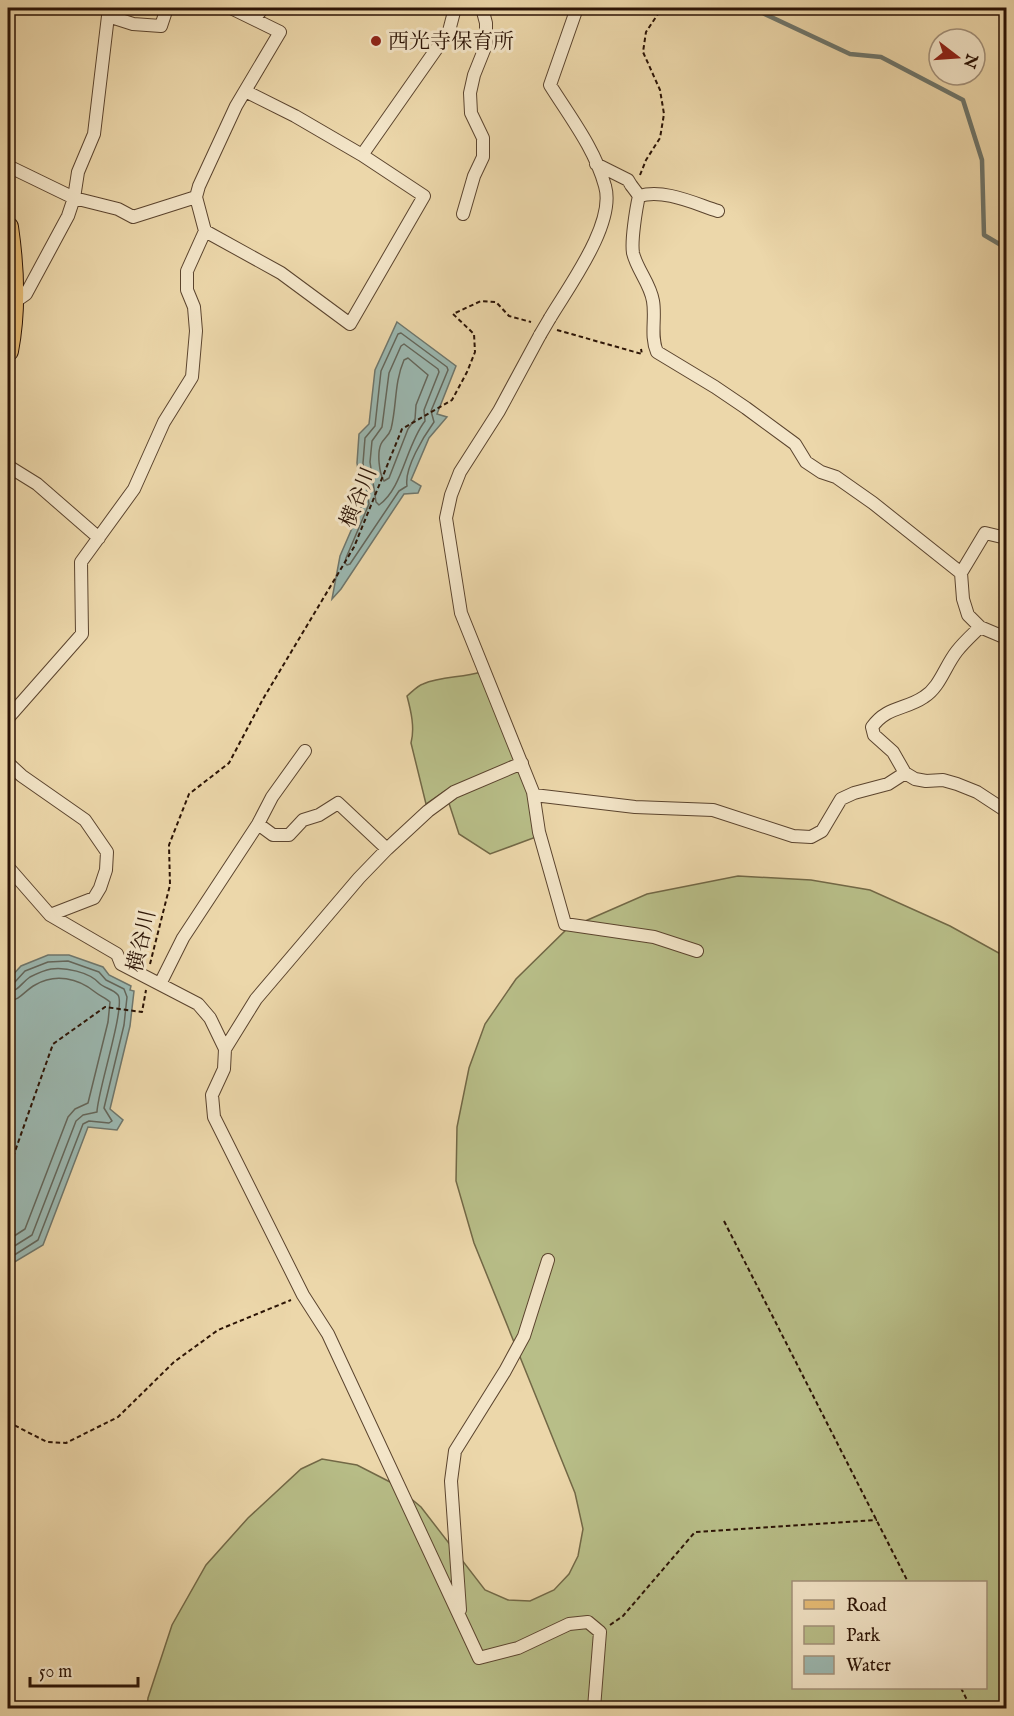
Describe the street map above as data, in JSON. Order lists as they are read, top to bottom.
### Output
{
  "streets": {
    "path": ["横谷川"]
  },
  "places": ["西光寺保育所"],
  "legend": ["Road", "Park", "Water"],
  "scale_bar": "50 m",
  "north": "right"
}
